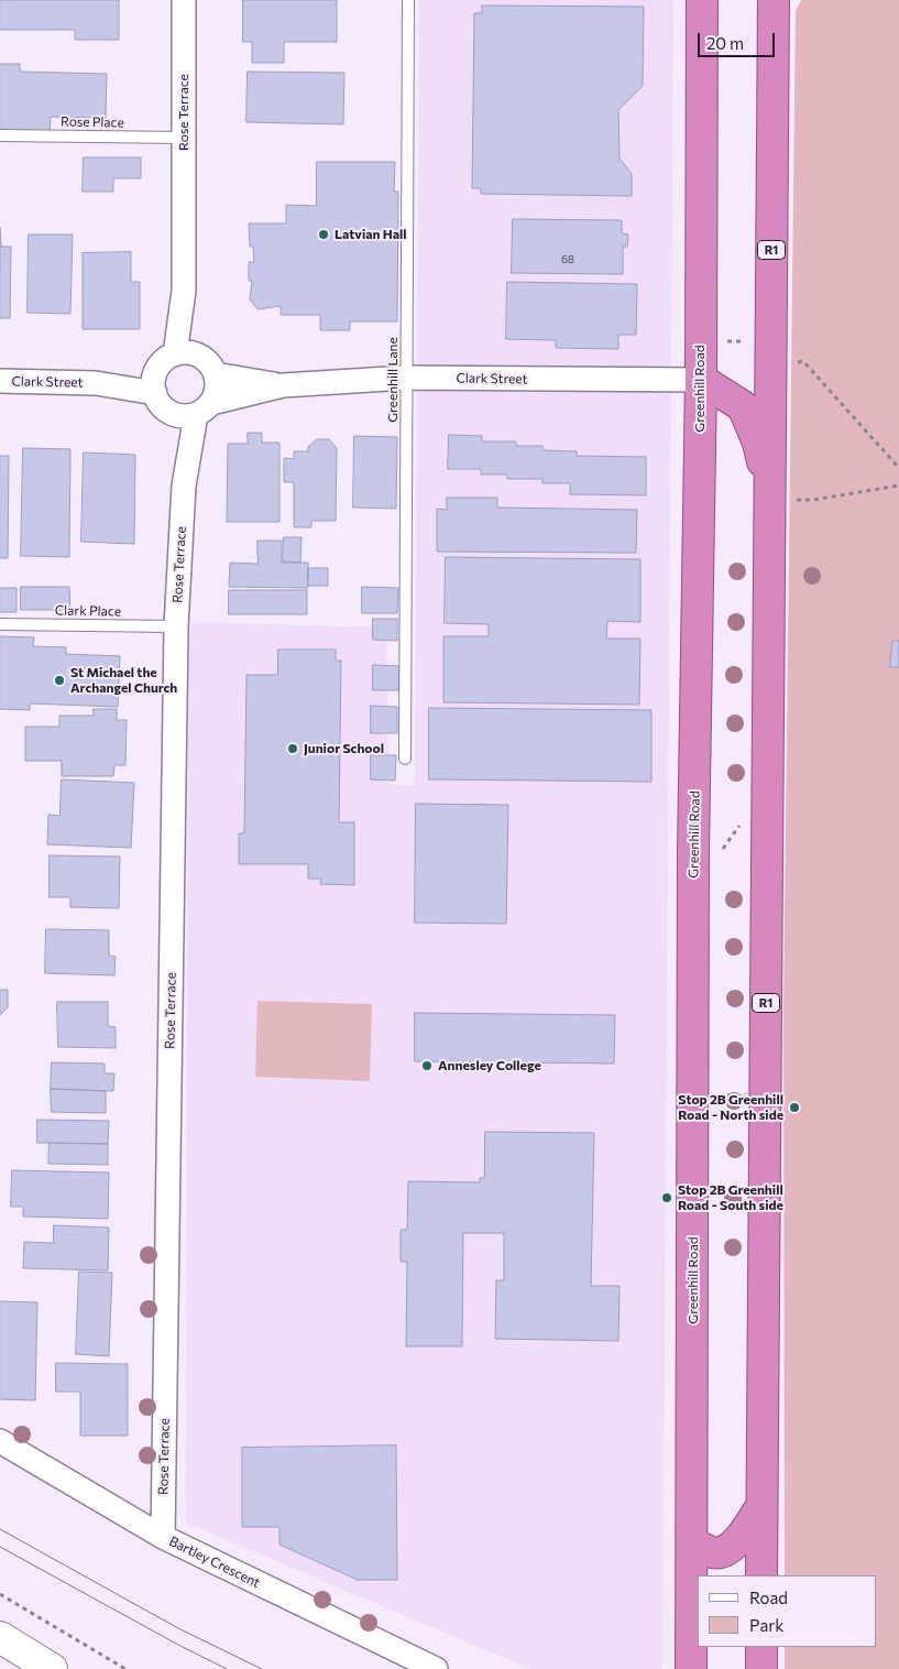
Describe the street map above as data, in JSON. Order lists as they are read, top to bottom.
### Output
{
  "streets": {
    "highway": ["R1", "Greenhill Road"],
    "street": ["Rose Terrace", "Clark Street", "Bartley Crescent"],
    "lane": ["Rose Place", "Greenhill Lane", "Clark Place"]
  },
  "crossings": [
    ["Rose Terrace", "Rose Place"],
    ["Rose Terrace", "Clark Street"],
    ["Rose Terrace", "Clark Place"],
    ["Rose Terrace", "Bartley Crescent"],
    ["Clark Street", "Greenhill Lane"],
    ["Clark Street", "Greenhill Road"]
  ],
  "places": [
    "Latvian Hall",
    "St Michael the Archangel Church",
    "Junior School",
    "Annesley College",
    "Stop 2B Greenhill Road - North side",
    "Stop 2B Greenhill Road - South side"
  ],
  "house_numbers": ["68"],
  "legend": ["Road", "Park"],
  "scale_bar": "20 m"
}
